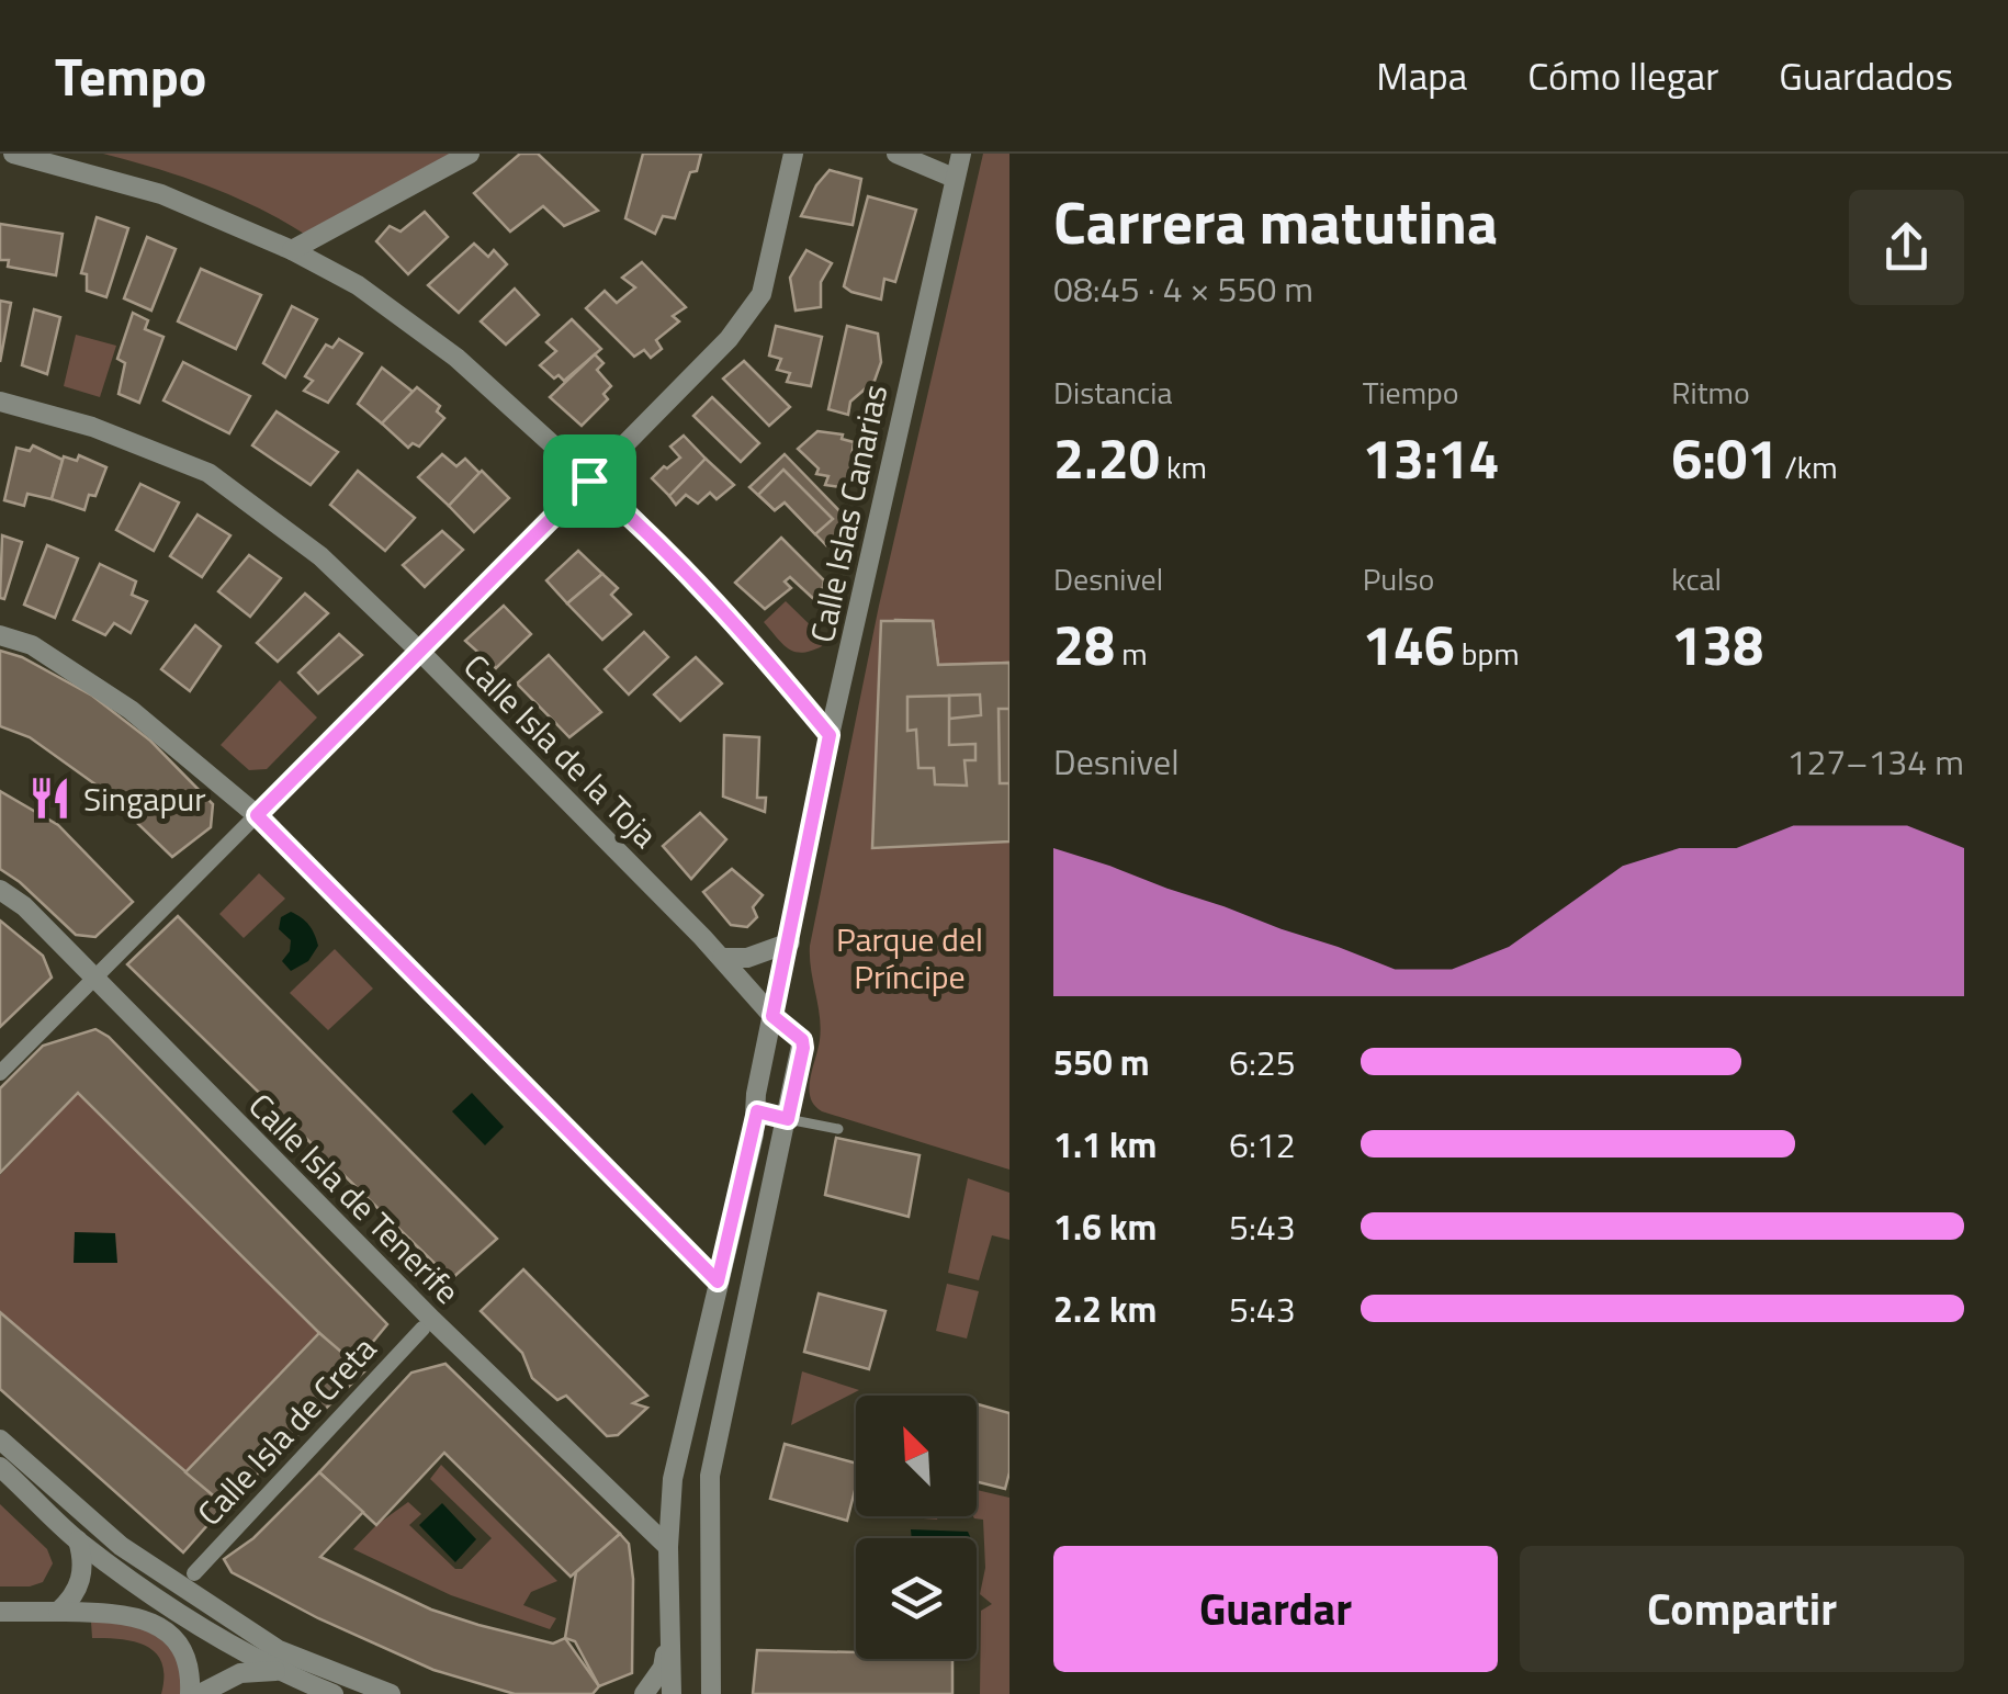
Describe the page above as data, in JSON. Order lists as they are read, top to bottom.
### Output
{
  "streets": {
    "street": [
      "Calle Islas Canarias",
      "Calle Isla de la Toja",
      "Calle Isla de Tenerife",
      "Calle Isla de Creta"
    ]
  },
  "crossings": [
    ["Calle Islas Canarias", "Calle Isla de la Toja"],
    ["Calle Islas Canarias", "Calle Isla de Tenerife"]
  ],
  "parks": ["Parque del Príncipe"],
  "places": {
    "restaurant": ["Singapur"]
  },
  "north": "top left",
  "page": {
    "header": "Tempo",
    "nav": ["Mapa", "Cómo llegar", "Guardados"],
    "heading": ["Carrera matutina", "08:45 · 4 × 550 m"],
    "stats": [
      ["Distancia", "2.20 km"],
      ["Tiempo", "13:14"],
      ["Ritmo", "6:01 /km"],
      ["Desnivel", "28 m"],
      ["Pulso", "146 bpm"],
      ["kcal", "138"]
    ],
    "chart": ["Desnivel", "127–134 m"],
    "list": [
      {
        "name": "550 m",
        "note": "6:25"
      },
      {
        "name": "1.1 km",
        "note": "6:12"
      },
      {
        "name": "1.6 km",
        "note": "5:43"
      },
      {
        "name": "2.2 km",
        "note": "5:43"
      }
    ],
    "buttons": ["Guardar", "Compartir"]
  }
}
